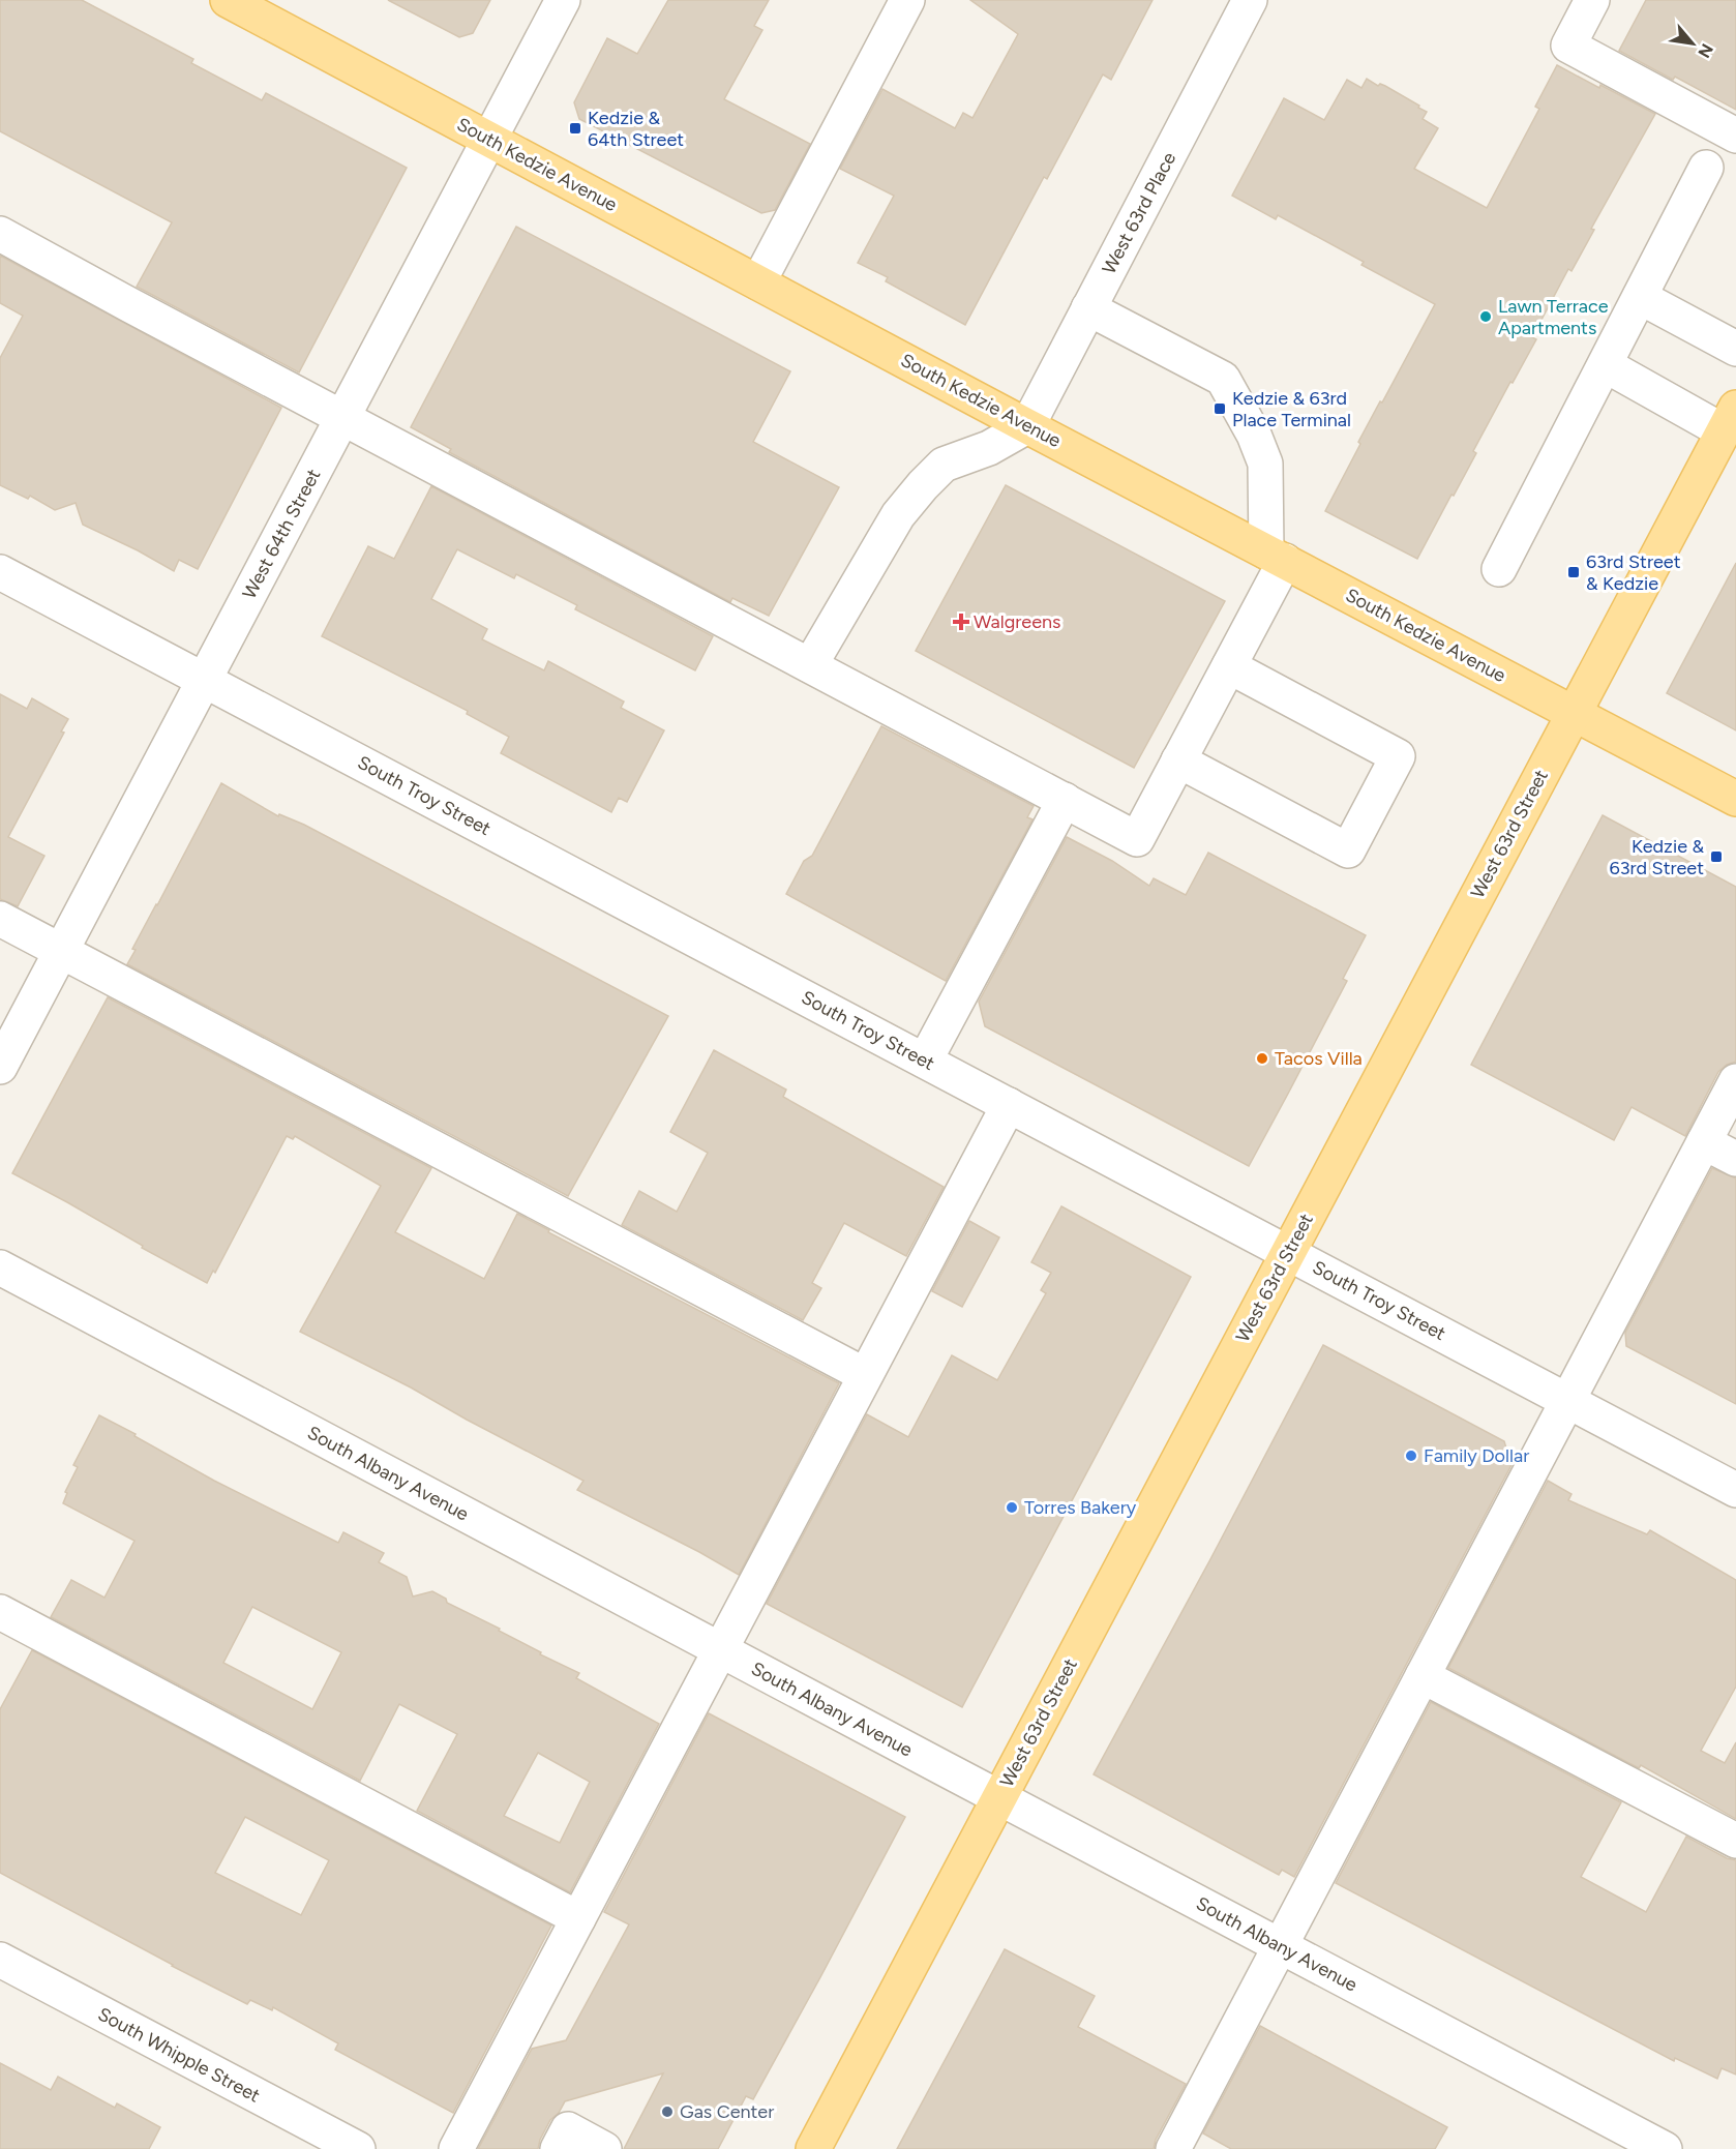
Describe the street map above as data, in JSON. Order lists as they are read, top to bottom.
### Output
{
  "streets": {
    "main road": ["South Kedzie Avenue", "West 63rd Street"],
    "street": [
      "West 63rd Place",
      "West 64th Street",
      "South Troy Street",
      "South Albany Avenue",
      "South Whipple Street"
    ]
  },
  "crossings": [
    ["South Kedzie Avenue", "West 63rd Place"],
    ["South Kedzie Avenue", "West 64th Street"],
    ["South Kedzie Avenue", "West 63rd Street"],
    ["West 64th Street", "South Troy Street"],
    ["South Troy Street", "West 63rd Street"],
    ["West 63rd Street", "South Albany Avenue"]
  ],
  "places": {
    "transit": [
      "Kedzie & 64th Street",
      "Kedzie & 63rd Place Terminal",
      "63rd Street & Kedzie",
      "Kedzie & 63rd Street"
    ],
    "other": [
      "Lawn Terrace Apartments",
      "Tacos Villa",
      "Family Dollar",
      "Torres Bakery",
      "Gas Center"
    ],
    "health": ["Walgreens"]
  },
  "north": "bottom right"
}
